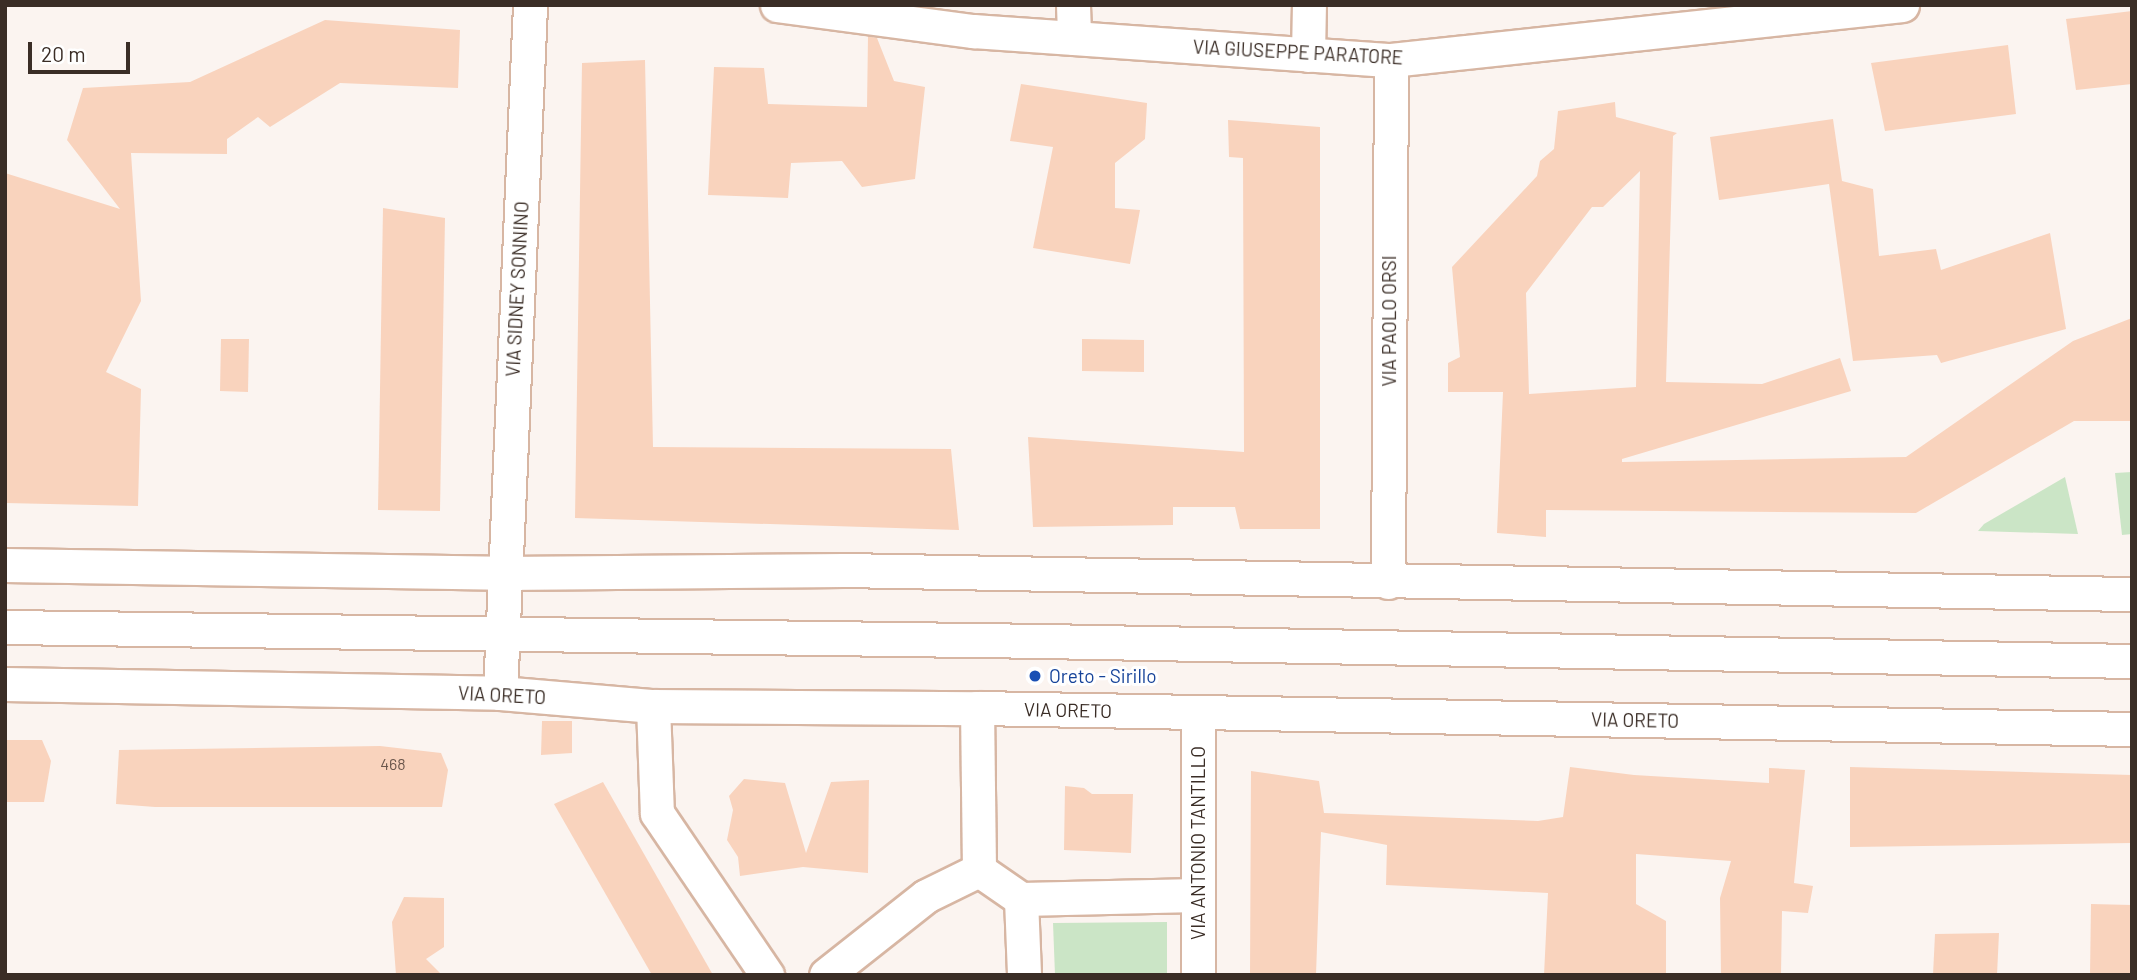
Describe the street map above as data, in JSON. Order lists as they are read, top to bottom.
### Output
{
  "streets": {
    "street": [
      "VIA GIUSEPPE PARATORE",
      "VIA SIDNEY SONNINO",
      "VIA PAOLO ORSI",
      "VIA ORETO",
      "VIA ANTONIO TANTILLO"
    ]
  },
  "crossings": [
    ["VIA GIUSEPPE PARATORE", "VIA PAOLO ORSI"],
    ["VIA SIDNEY SONNINO", "VIA ORETO"],
    ["VIA ORETO", "VIA ANTONIO TANTILLO"]
  ],
  "places": ["Oreto - Sirillo"],
  "house_numbers": ["468"],
  "scale_bar": "20 m"
}
